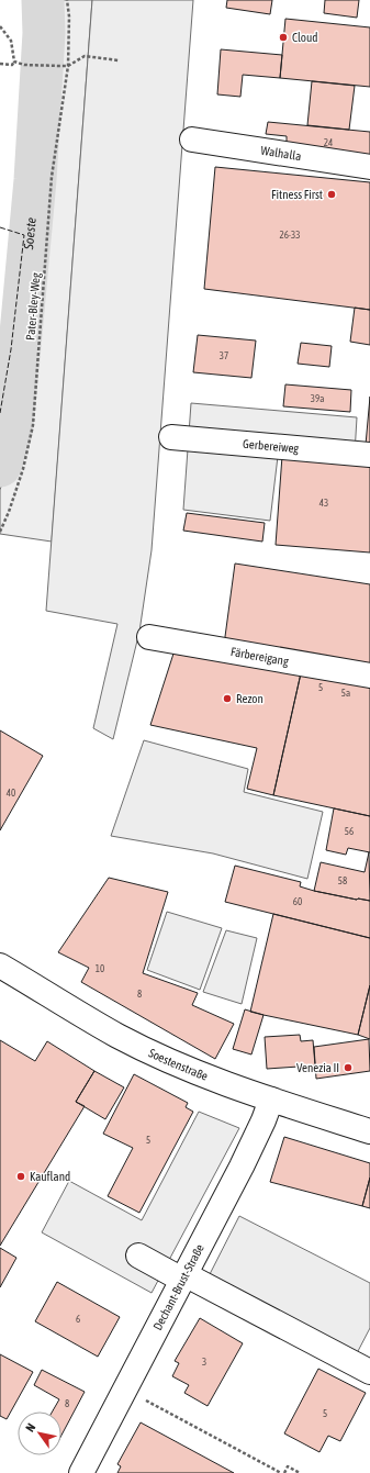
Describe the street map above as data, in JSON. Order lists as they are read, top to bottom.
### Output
{
  "streets": {
    "street": [
      "Walhalla",
      "Gerbereiweg",
      "Färbereigang",
      "Soestenstraße",
      "Dechant-Brust-Straße"
    ],
    "path": ["Pater-Bley-Weg"]
  },
  "crossings": [
    ["Soestenstraße", "Dechant-Brust-Straße"]
  ],
  "water": ["Soeste"],
  "places": [
    "Cloud",
    "Fitness First",
    "Rezon",
    "Venezia II",
    "Kaufland"
  ],
  "house_numbers": [
    "24",
    "26-33",
    "37",
    "39a",
    "43",
    "5",
    "5a",
    "40",
    "56",
    "58",
    "60",
    "10",
    "8",
    "5",
    "6",
    "3",
    "8",
    "5"
  ],
  "north": "top left"
}
